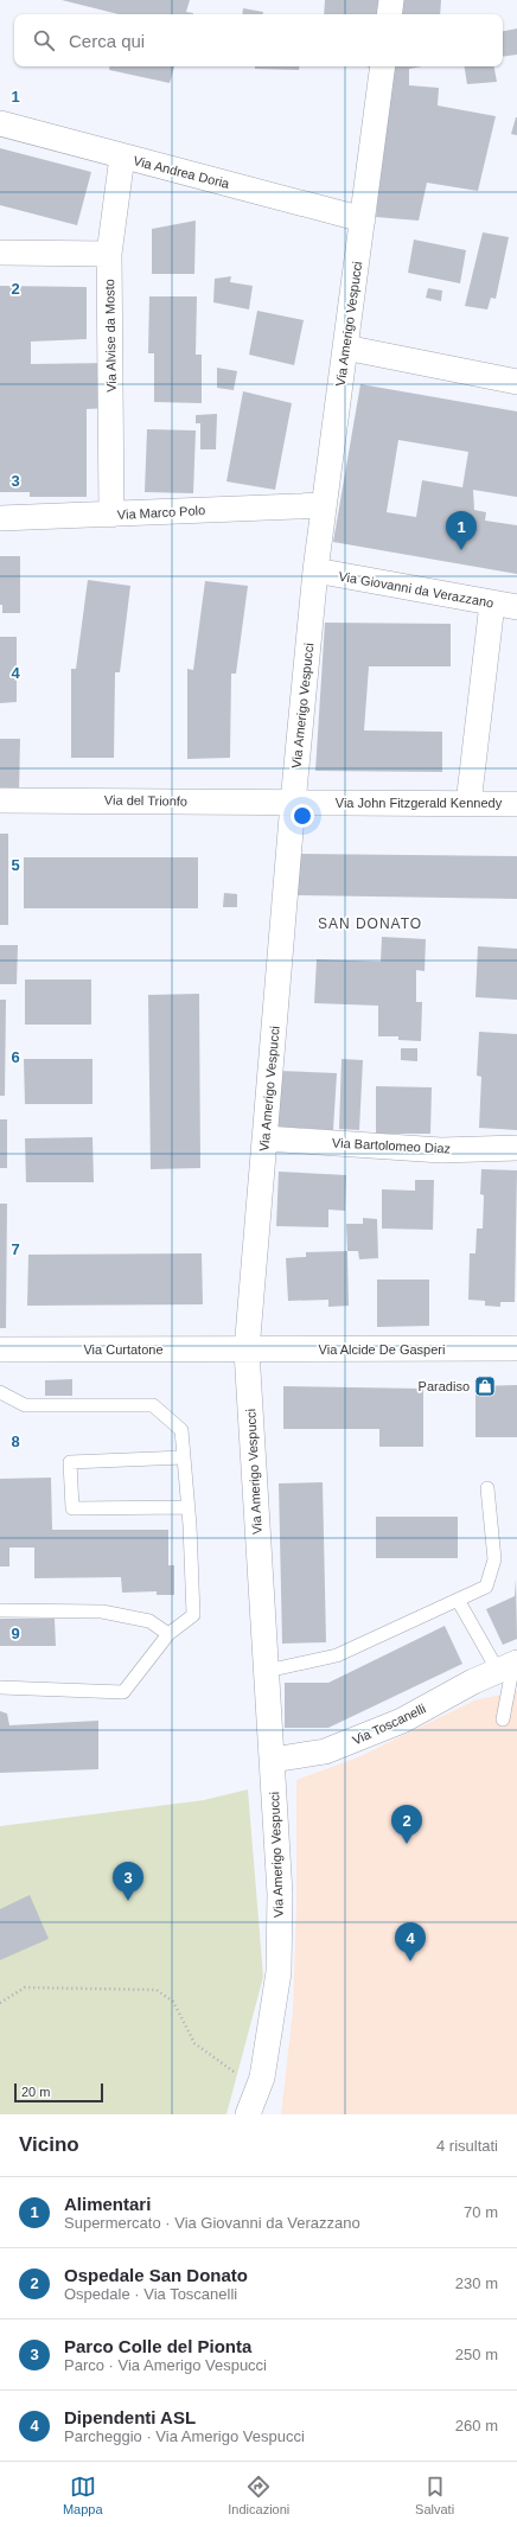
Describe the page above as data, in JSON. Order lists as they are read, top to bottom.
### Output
{
  "streets": {
    "street": [
      "Via Andrea Doria",
      "Via Amerigo Vespucci",
      "Via Alvise da Mosto",
      "Via Marco Polo",
      "Via Giovanni da Verazzano",
      "Via del Trionfo",
      "Via John Fitzgerald Kennedy",
      "Via Bartolomeo Diaz",
      "Via Curtatone",
      "Via Alcide De Gasperi",
      "Via Toscanelli"
    ]
  },
  "crossings": [
    ["Via Andrea Doria", "Via Amerigo Vespucci"],
    ["Via Andrea Doria", "Via Alvise da Mosto"],
    ["Via Amerigo Vespucci", "Via Marco Polo"],
    ["Via Amerigo Vespucci", "Via Giovanni da Verazzano"],
    ["Via Amerigo Vespucci", "Via del Trionfo"],
    ["Via Amerigo Vespucci", "Via John Fitzgerald Kennedy"],
    ["Via Amerigo Vespucci", "Via Bartolomeo Diaz"],
    ["Via Amerigo Vespucci", "Via Curtatone"],
    ["Via Amerigo Vespucci", "Via Alcide De Gasperi"],
    ["Via Amerigo Vespucci", "Via Toscanelli"],
    ["Via Alvise da Mosto", "Via Marco Polo"],
    ["Via del Trionfo", "Via John Fitzgerald Kennedy"],
    ["Via Curtatone", "Via Alcide De Gasperi"]
  ],
  "districts": ["SAN DONATO"],
  "places": {
    "shop": ["Paradiso"]
  },
  "scale_bar": "20 m",
  "page": {
    "search": "Cerca qui",
    "pins": [
      "1",
      "2",
      "3",
      "4"
    ],
    "scale": "20 m",
    "heading": ["Vicino", "4 risultati"],
    "list": [
      {
        "mark": "1",
        "name": "Alimentari",
        "note": "Supermercato · Via Giovanni da Verazzano",
        "value": "70 m"
      },
      {
        "mark": "2",
        "name": "Ospedale San Donato",
        "note": "Ospedale · Via Toscanelli",
        "value": "230 m"
      },
      {
        "mark": "3",
        "name": "Parco Colle del Pionta",
        "note": "Parco · Via Amerigo Vespucci",
        "value": "250 m"
      },
      {
        "mark": "4",
        "name": "Dipendenti ASL",
        "note": "Parcheggio · Via Amerigo Vespucci",
        "value": "260 m"
      }
    ],
    "nav": ["Mappa", "Indicazioni", "Salvati"]
  },
  "grid": {
    "rows": [
      "1",
      "2",
      "3",
      "4",
      "5",
      "6",
      "7",
      "8",
      "9"
    ]
  }
}
